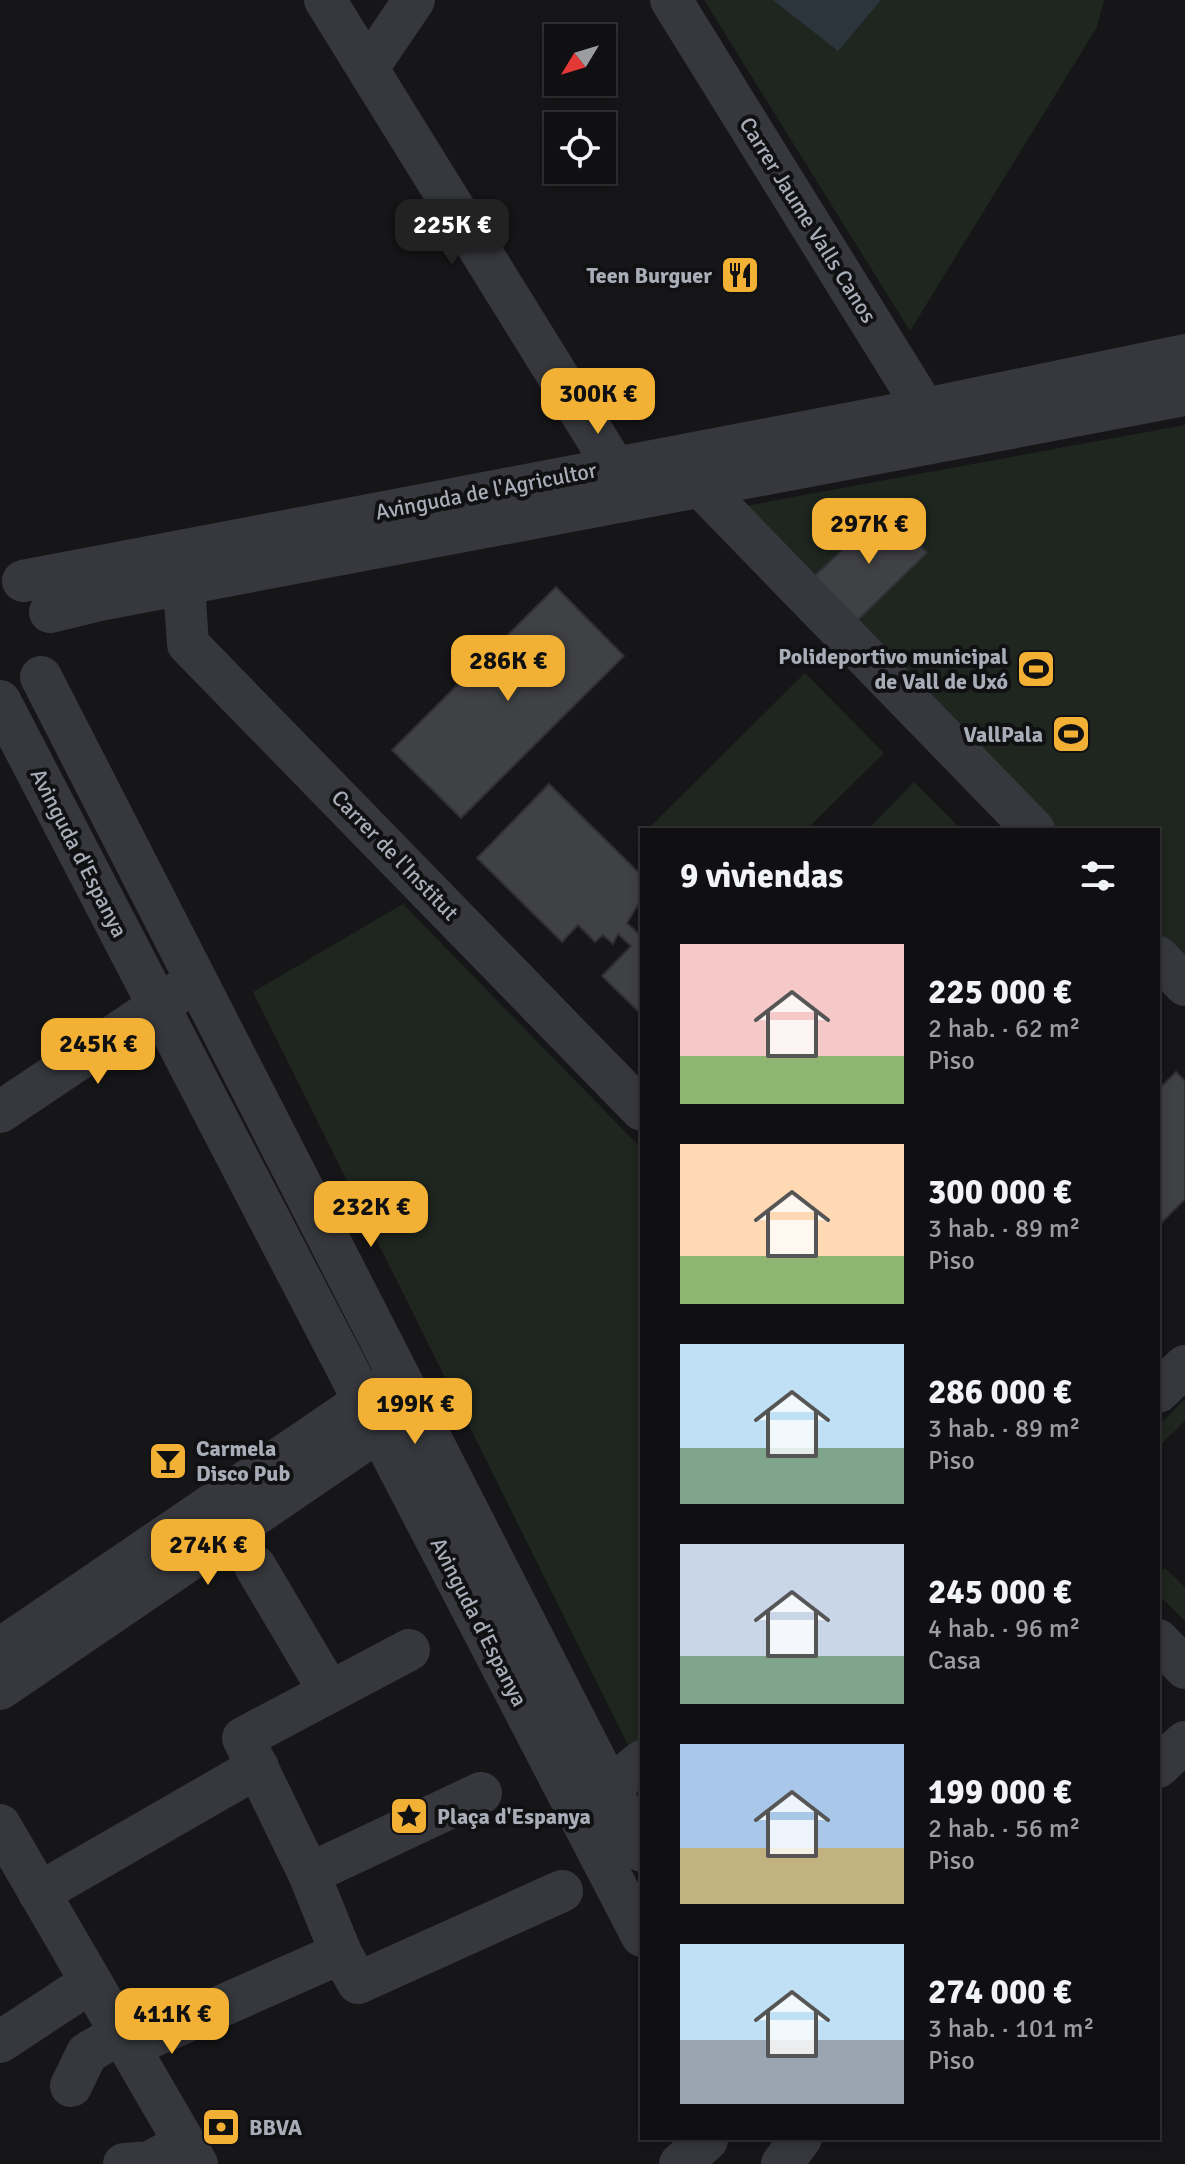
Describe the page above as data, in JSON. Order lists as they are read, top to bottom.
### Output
{
  "streets": {
    "street": [
      "Carrer Jaume Valls Canos",
      "Avinguda de l'Agricultor",
      "Avinguda d'Espanya",
      "Carrer de l'Institut"
    ]
  },
  "crossings": [
    ["Carrer Jaume Valls Canos", "Avinguda de l'Agricultor"],
    ["Avinguda de l'Agricultor", "Carrer de l'Institut"]
  ],
  "places": {
    "restaurant": ["Teen Burguer"],
    "sports": ["Polideportivo municipal de Vall de Uxó", "VallPala"],
    "bar": ["Carmela Disco Pub"],
    "place": ["Plaça d'Espanya"],
    "bank": ["BBVA"]
  },
  "north": "bottom left",
  "page": {
    "price": [
      "225K €",
      "300K €",
      "297K €",
      "286K €",
      "245K €",
      "232K €",
      "199K €",
      "274K €",
      "411K €"
    ],
    "heading": "9 viviendas",
    "list": [
      {
        "name": "225 000 €",
        "note": "2 hab. · 62 m² · Piso"
      },
      {
        "name": "300 000 €",
        "note": "3 hab. · 89 m² · Piso"
      },
      {
        "name": "286 000 €",
        "note": "3 hab. · 89 m² · Piso"
      },
      {
        "name": "245 000 €",
        "note": "4 hab. · 96 m² · Casa"
      },
      {
        "name": "199 000 €",
        "note": "2 hab. · 56 m² · Piso"
      },
      {
        "name": "274 000 €",
        "note": "3 hab. · 101 m² · Piso"
      }
    ]
  }
}
